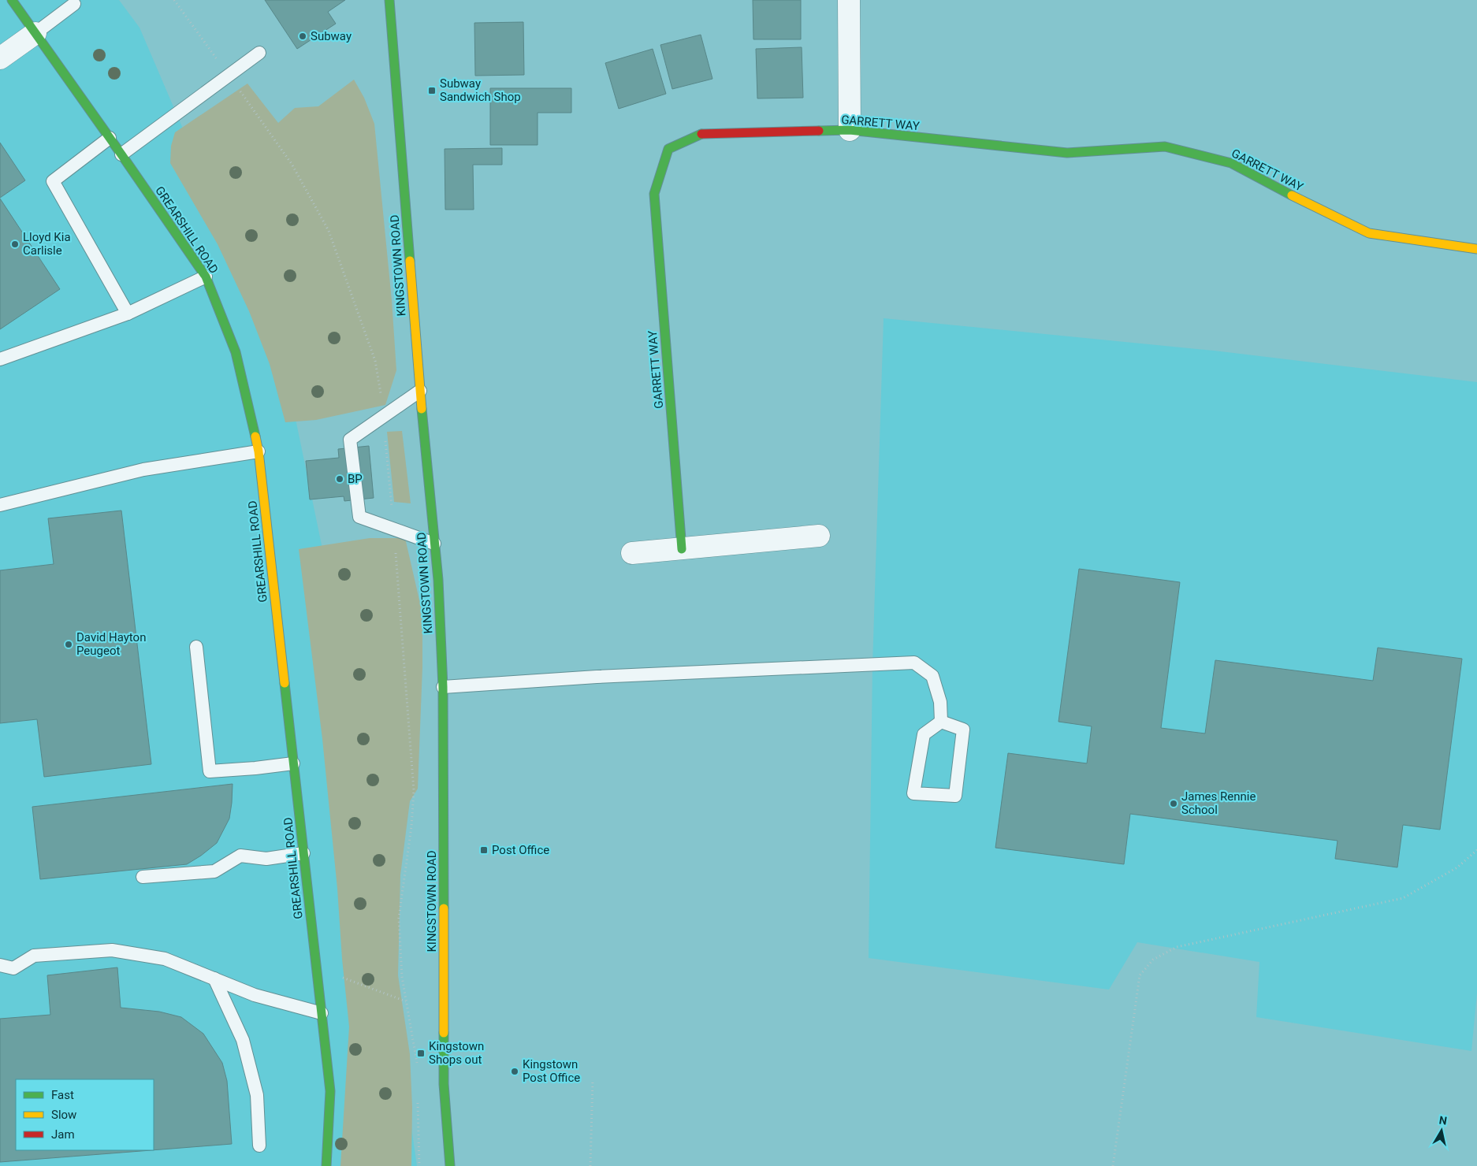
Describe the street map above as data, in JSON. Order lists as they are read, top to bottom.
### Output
{
  "streets": {
    "street": ["GARRETT WAY", "GREARSHILL ROAD", "KINGSTOWN ROAD"]
  },
  "places": {
    "other": [
      "Subway",
      "Lloyd Kia Carlisle",
      "BP",
      "David Hayton Peugeot",
      "James Rennie School",
      "Kingstown Post Office"
    ],
    "transit": ["Subway Sandwich Shop", "Post Office", "Kingstown Shops out"]
  },
  "legend": ["Fast", "Slow", "Jam"],
  "north": "top"
}
